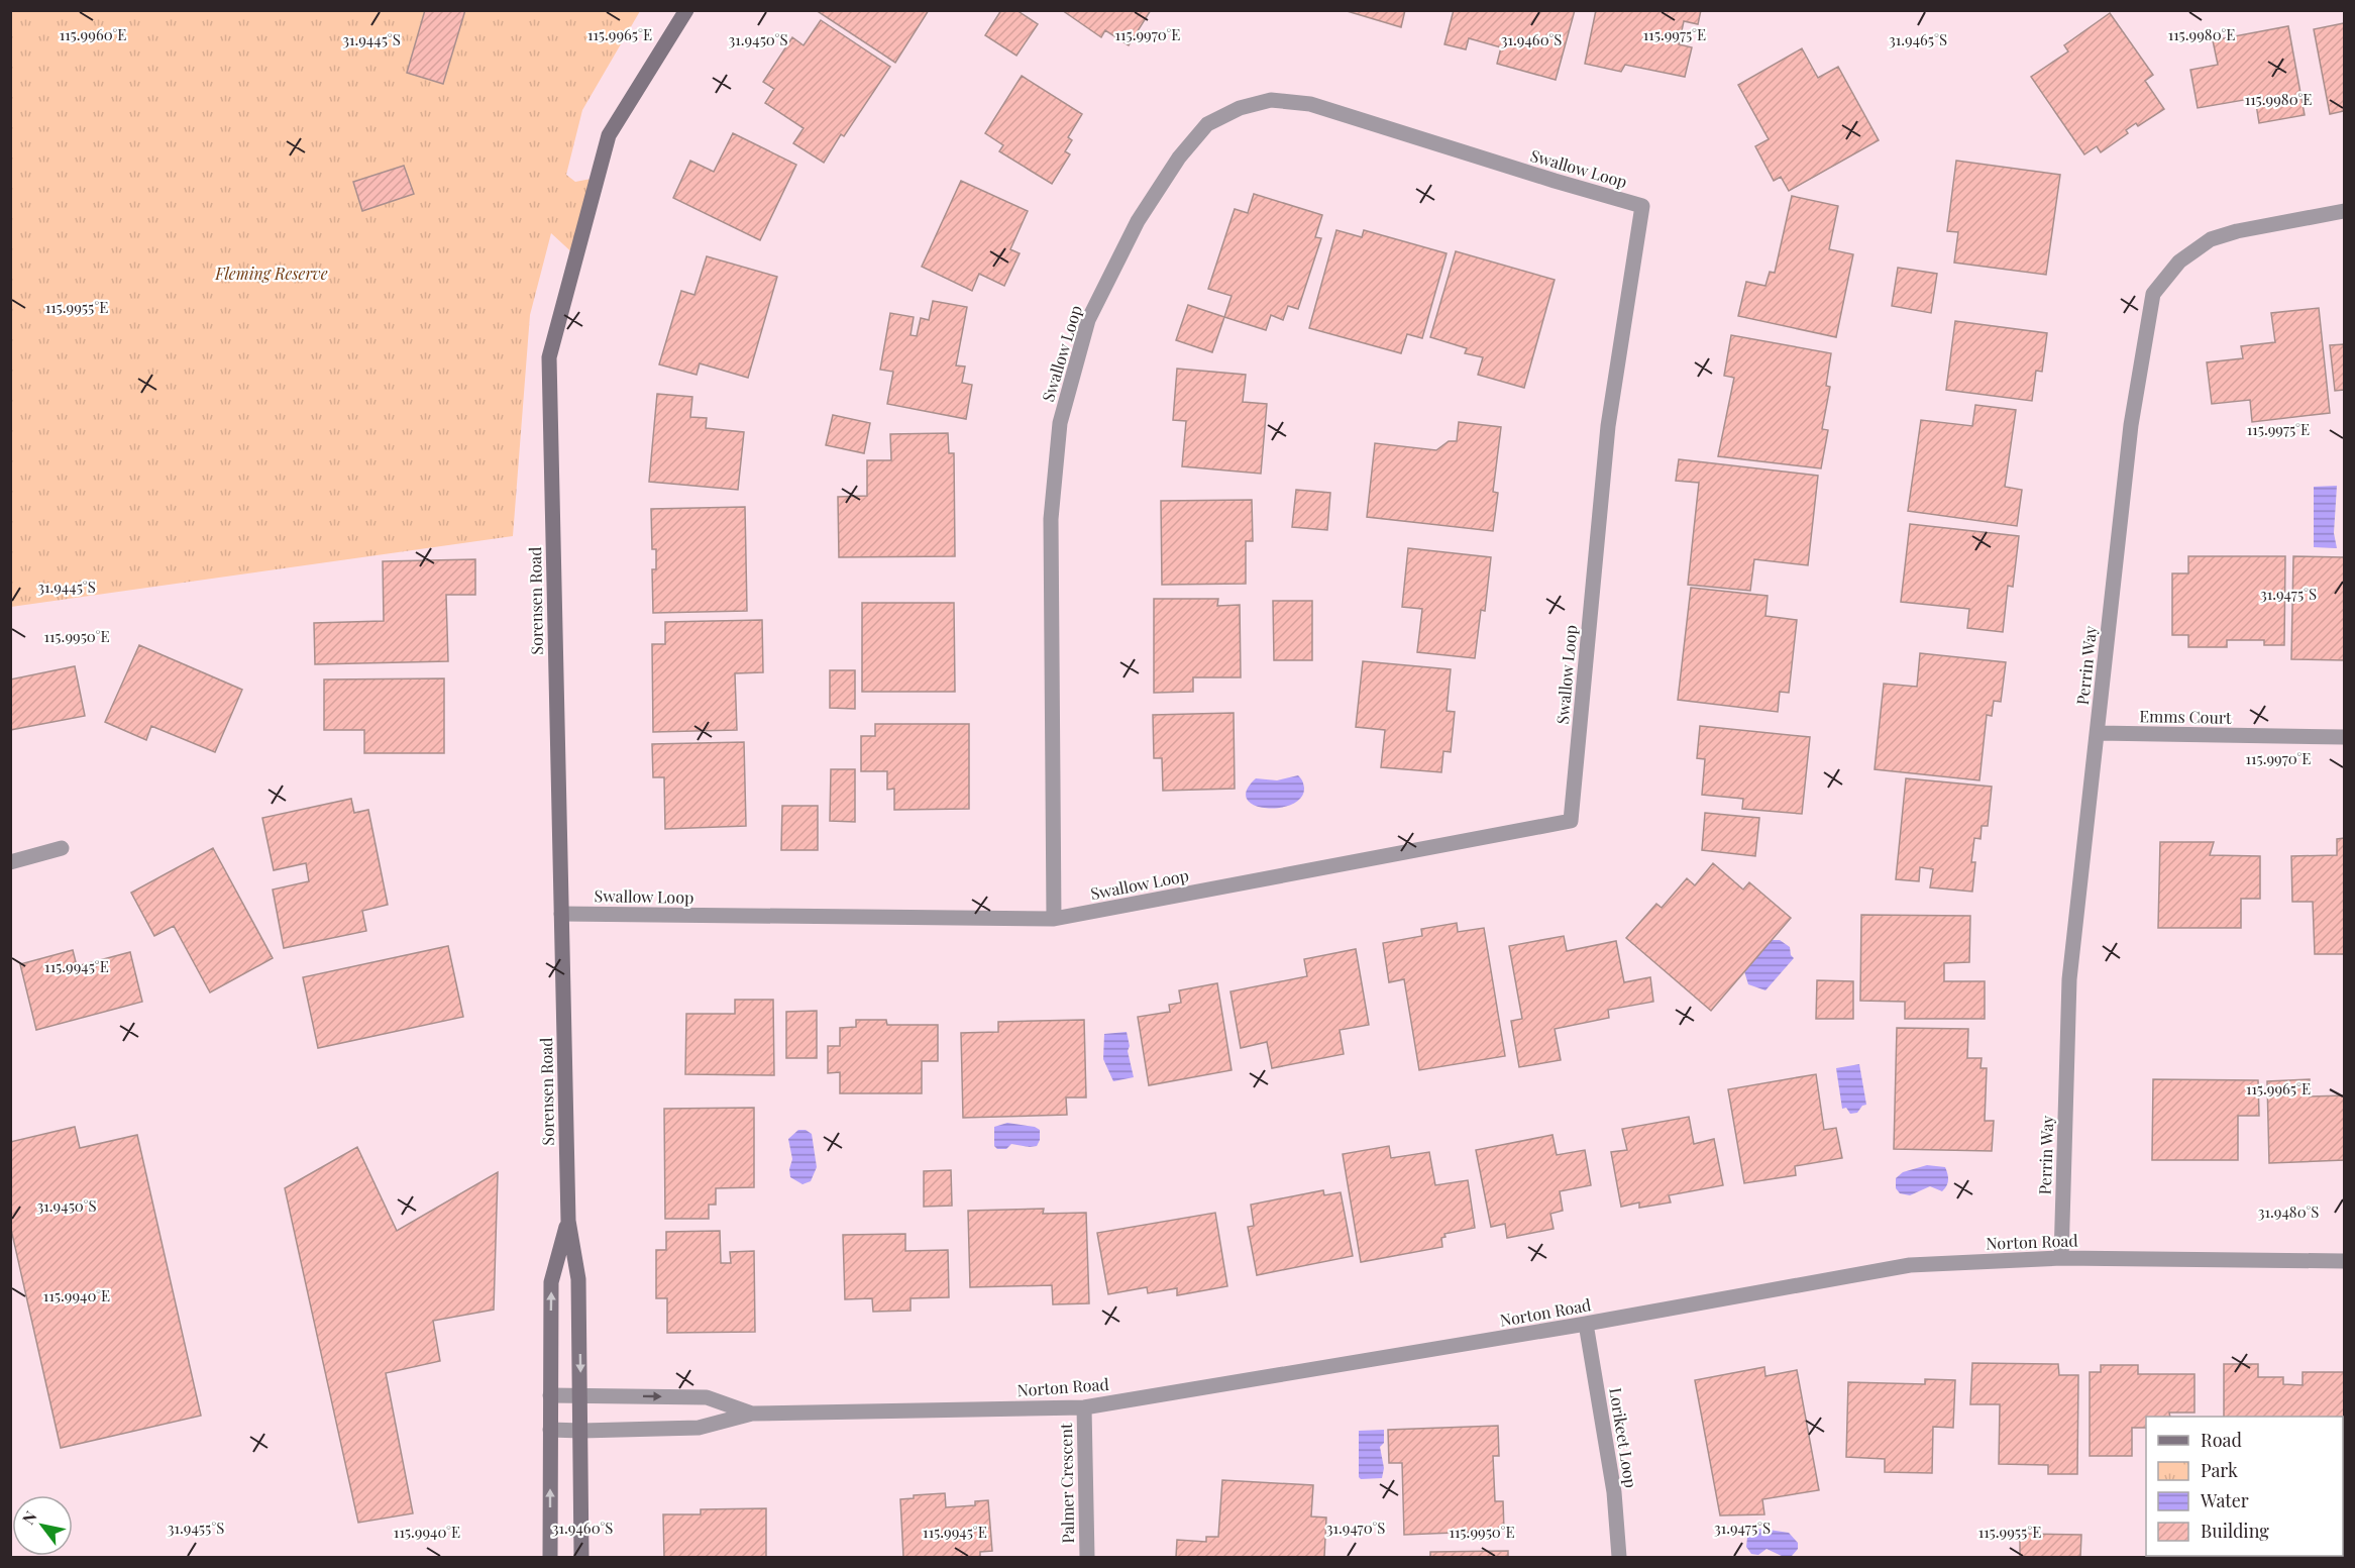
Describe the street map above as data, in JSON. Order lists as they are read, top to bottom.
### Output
{
  "streets": {
    "street": [
      "Swallow Loop",
      "Sorensen Road",
      "Perrin Way",
      "Emms Court",
      "Norton Road",
      "Lorikeet Loop",
      "Palmer Crescent"
    ]
  },
  "crossings": [
    ["Swallow Loop", "Sorensen Road"],
    ["Sorensen Road", "Norton Road"],
    ["Perrin Way", "Emms Court"],
    ["Perrin Way", "Norton Road"],
    ["Norton Road", "Lorikeet Loop"],
    ["Norton Road", "Palmer Crescent"]
  ],
  "parks": ["Fleming Reserve"],
  "legend": [
    "Road",
    "Park",
    "Water",
    "Building"
  ],
  "north": "top left",
  "coordinates": [
    "115.9960°E",
    "115.9965°E",
    "115.9970°E",
    "115.9975°E",
    "115.9980°E",
    "31.9445°S",
    "31.9450°S",
    "31.9460°S",
    "31.9465°S",
    "115.9955°E",
    "31.9475°S",
    "115.9950°E",
    "115.9945°E",
    "31.9480°S",
    "115.9940°E",
    "31.9455°S",
    "31.9470°S"
  ]
}
